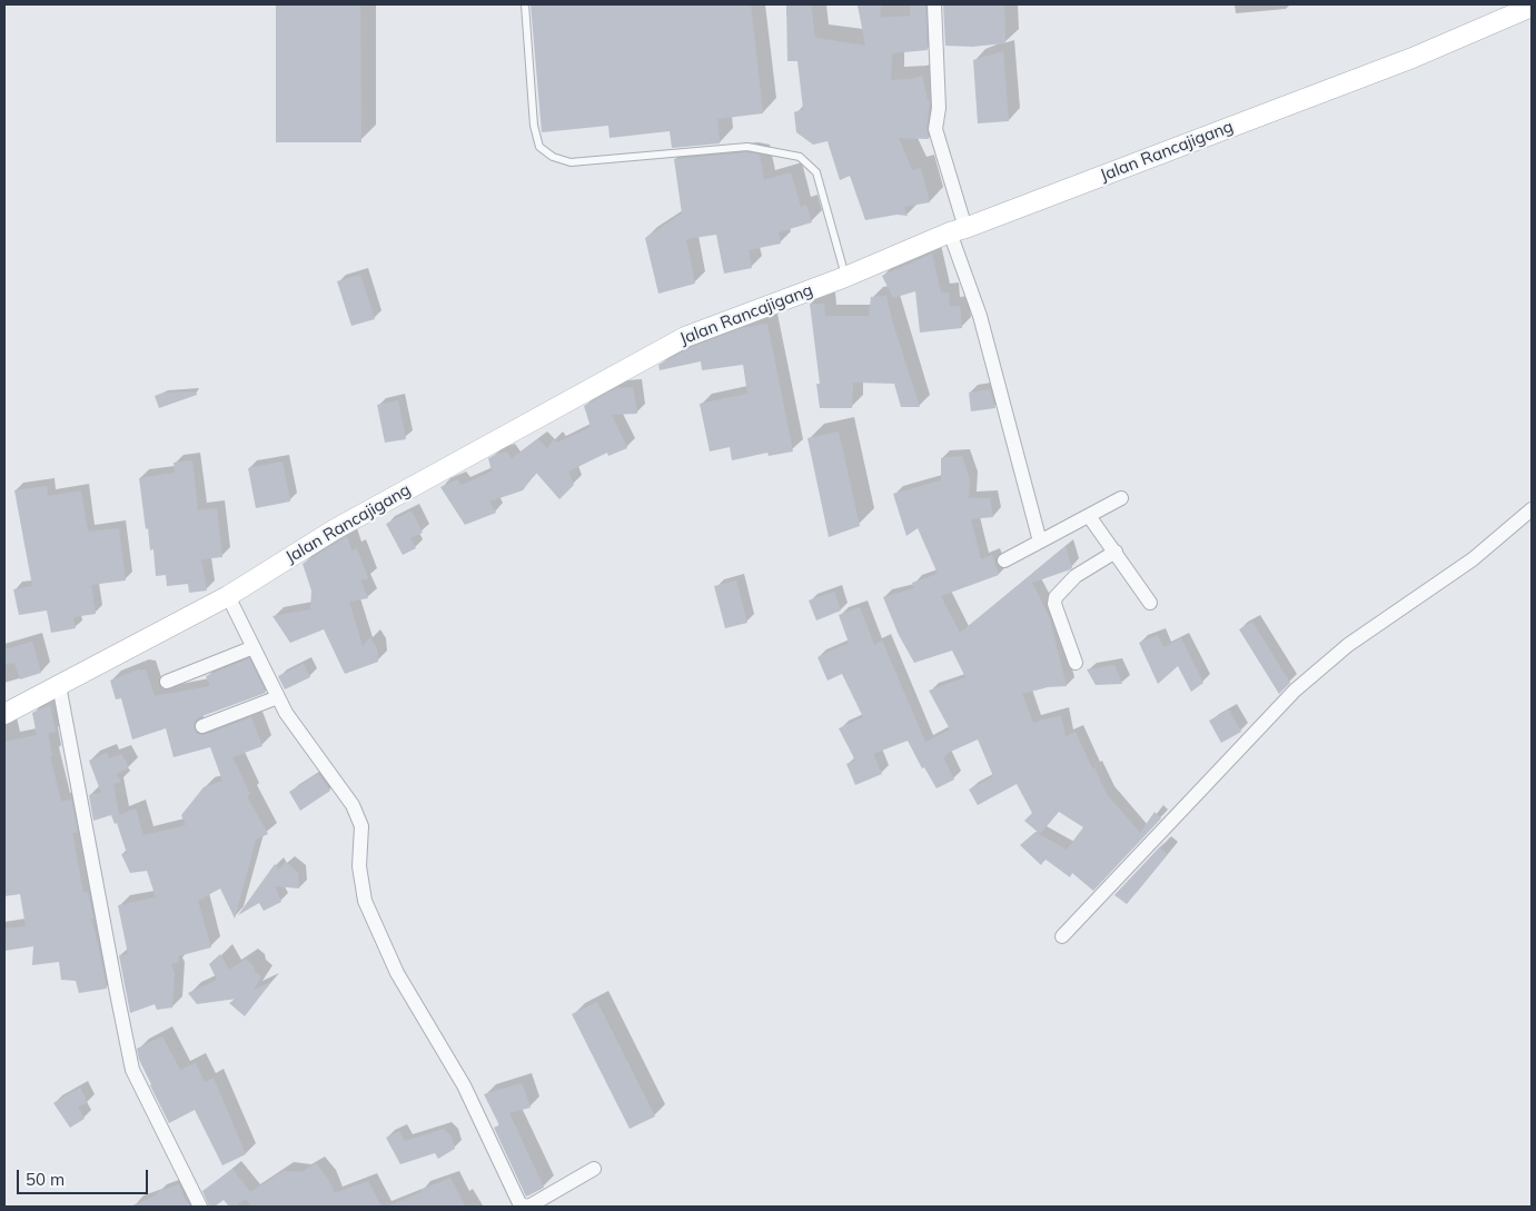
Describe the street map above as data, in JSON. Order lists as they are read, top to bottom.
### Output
{
  "streets": {
    "main road": ["Jalan Rancajigang"]
  },
  "scale_bar": "50 m"
}
